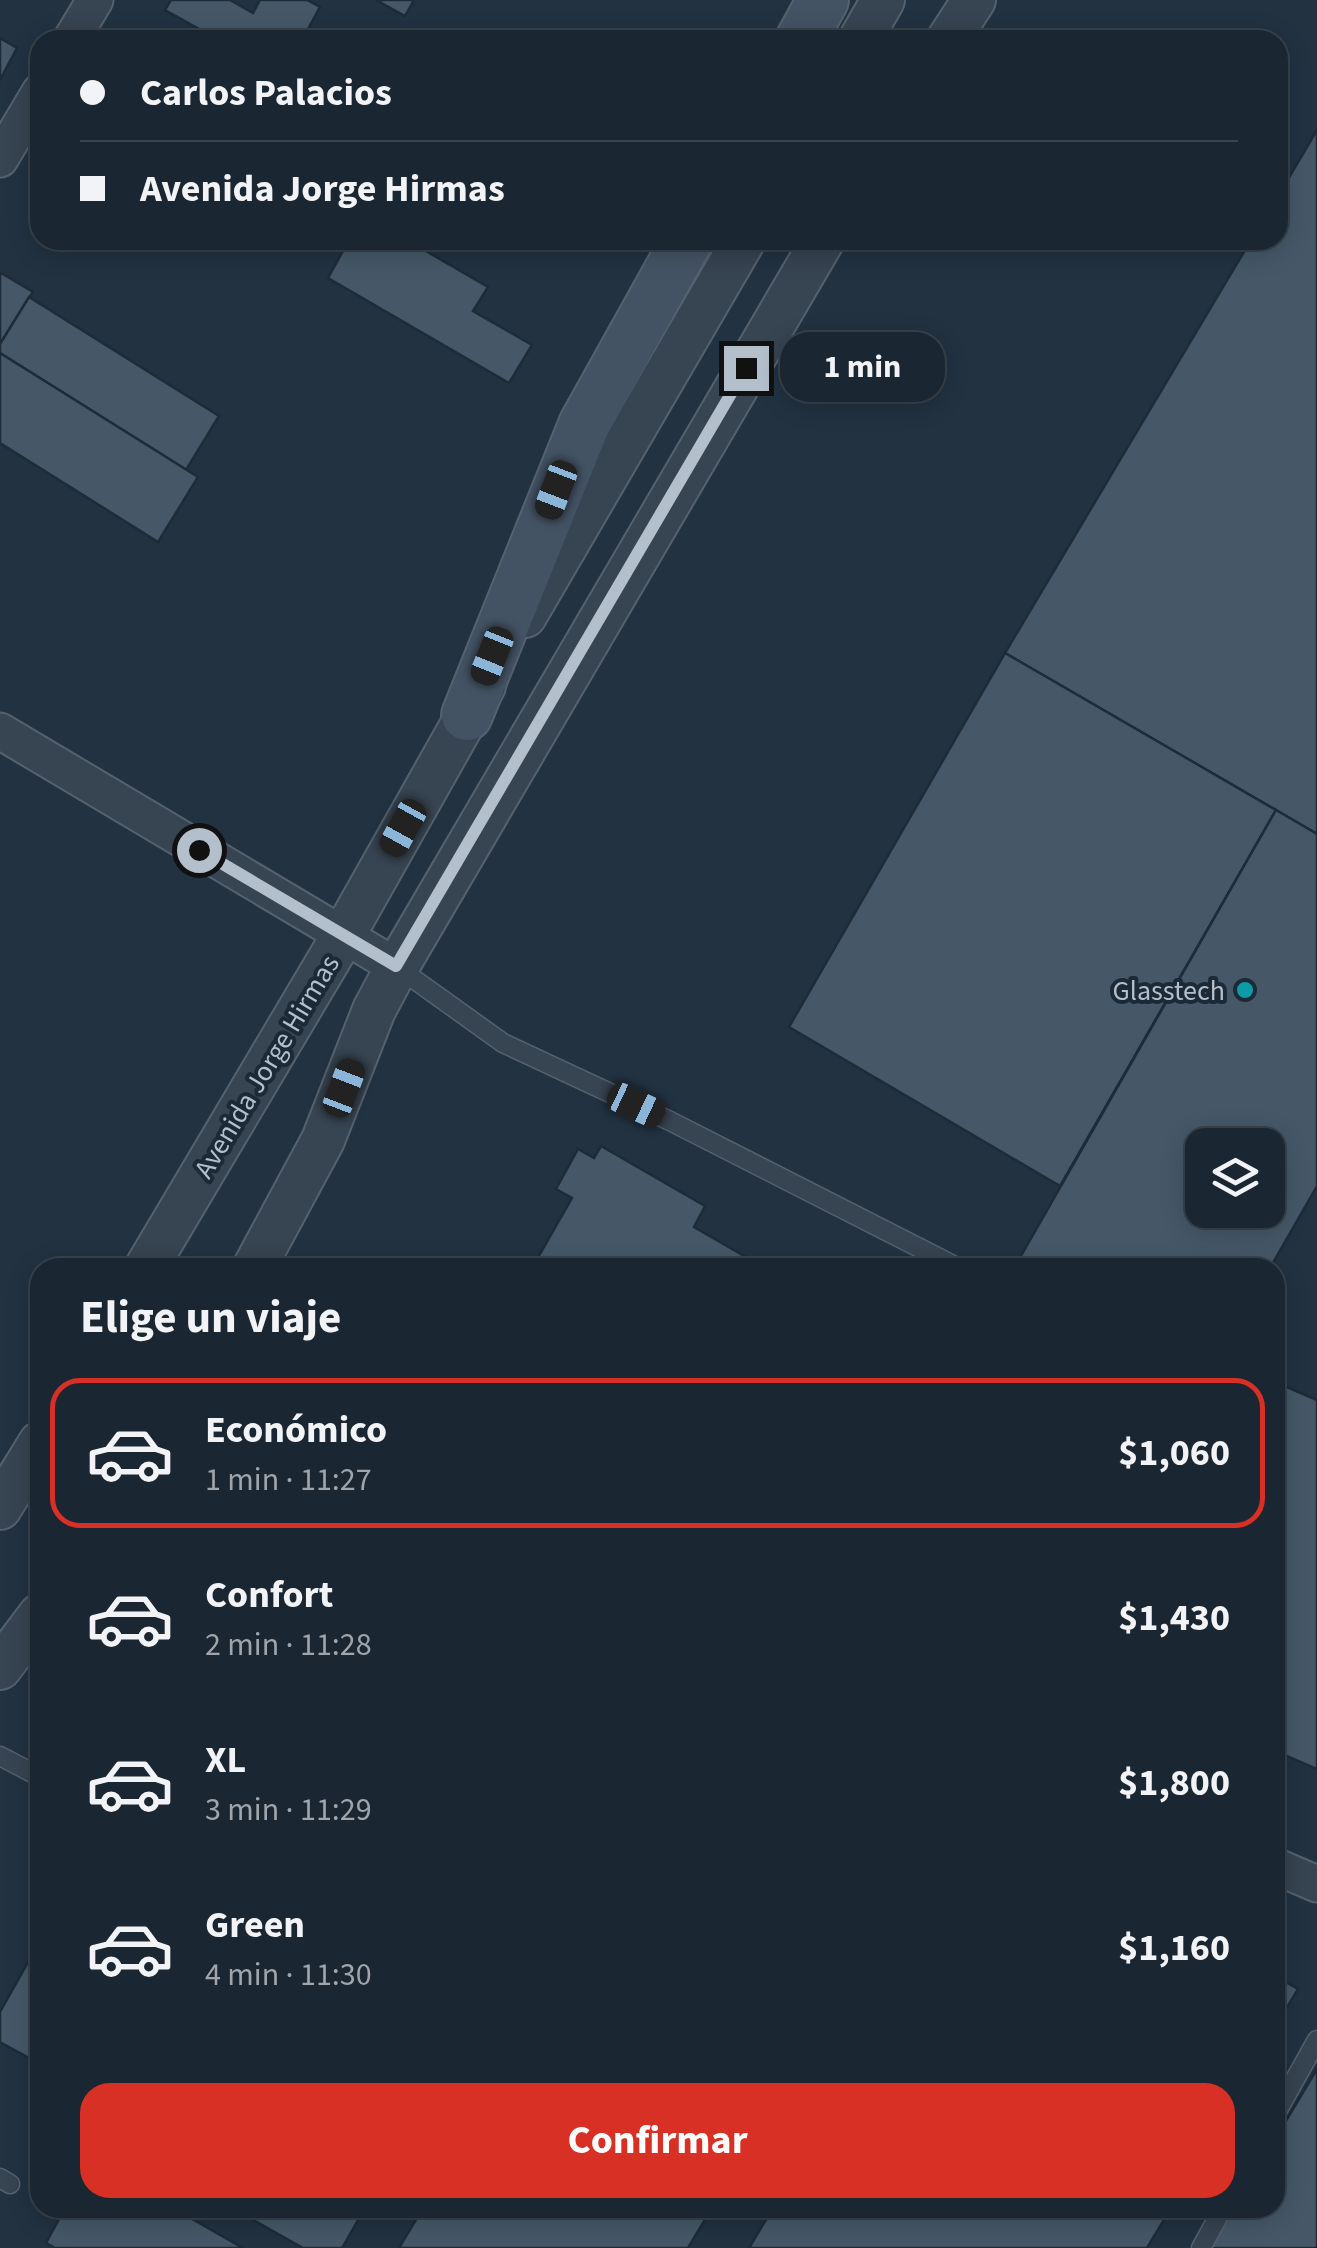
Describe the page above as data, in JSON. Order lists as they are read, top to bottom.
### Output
{
  "streets": {
    "street": ["Avenida Jorge Hirmas"]
  },
  "places": ["Glasstech"],
  "page": {
    "banner": ["Carlos Palacios", "Avenida Jorge Hirmas"],
    "bubble": "1 min",
    "heading": "Elige un viaje",
    "list": [
      {
        "name": "Económico",
        "note": "1 min · 11:27",
        "value": "$1,060"
      },
      {
        "name": "Confort",
        "note": "2 min · 11:28",
        "value": "$1,430"
      },
      {
        "name": "XL",
        "note": "3 min · 11:29",
        "value": "$1,800"
      },
      {
        "name": "Green",
        "note": "4 min · 11:30",
        "value": "$1,160"
      }
    ],
    "buttons": "Confirmar"
  }
}
